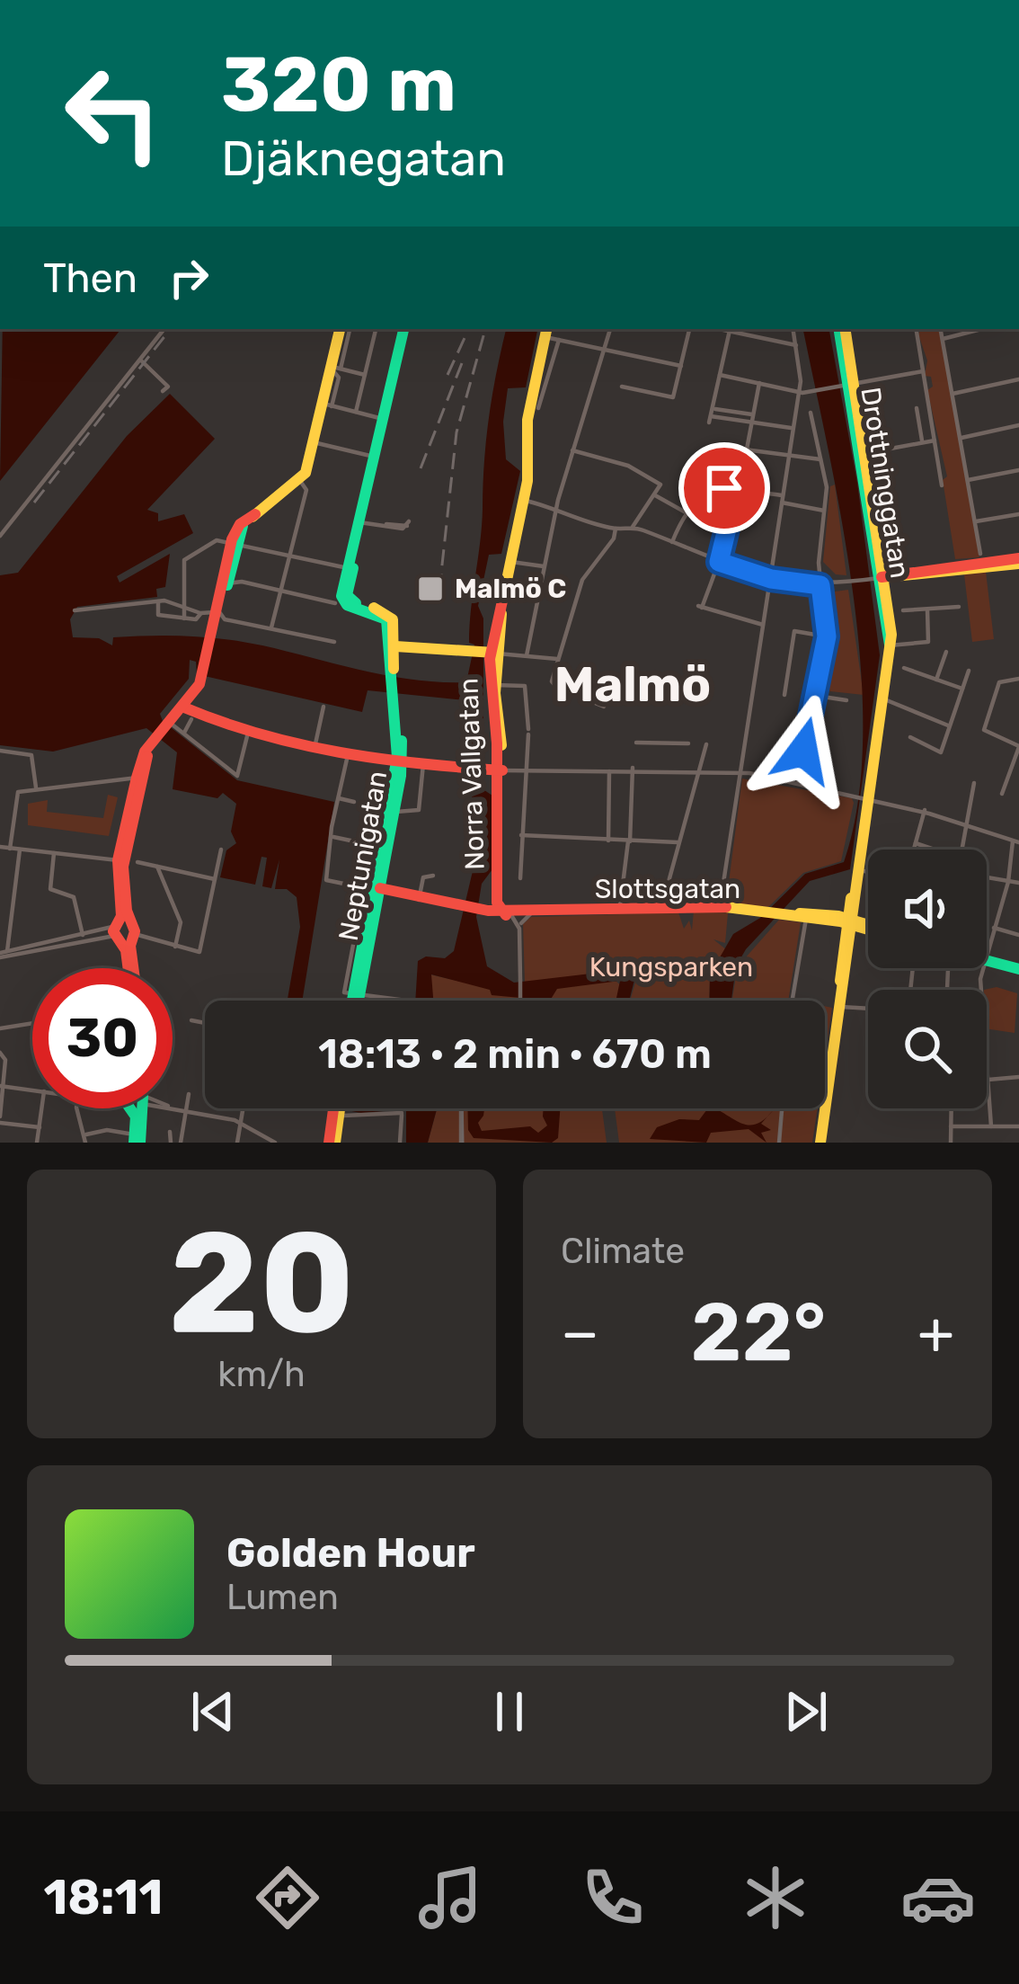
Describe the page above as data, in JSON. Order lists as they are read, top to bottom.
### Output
{
  "streets": {
    "main road": [
      "Drottninggatan",
      "Norra Vallgatan",
      "Neptunigatan",
      "Slottsgatan"
    ]
  },
  "crossings": [
    ["Drottninggatan", "Slottsgatan"],
    ["Norra Vallgatan", "Slottsgatan"]
  ],
  "districts": ["Malmö"],
  "parks": ["Kungsparken"],
  "places": {
    "transit": ["Malmö C"]
  },
  "page": {
    "turn": ["320 m", "Djäknegatan"],
    "then": "Then",
    "limit": "30",
    "trip": "18:13 · 2 min · 670 m",
    "tile": [
      ["20", "km/h"],
      "Climate"
    ],
    "heat": ["−", "22°", "+"],
    "song": ["Golden Hour", "Lumen"],
    "tabs": "18:11"
  }
}
